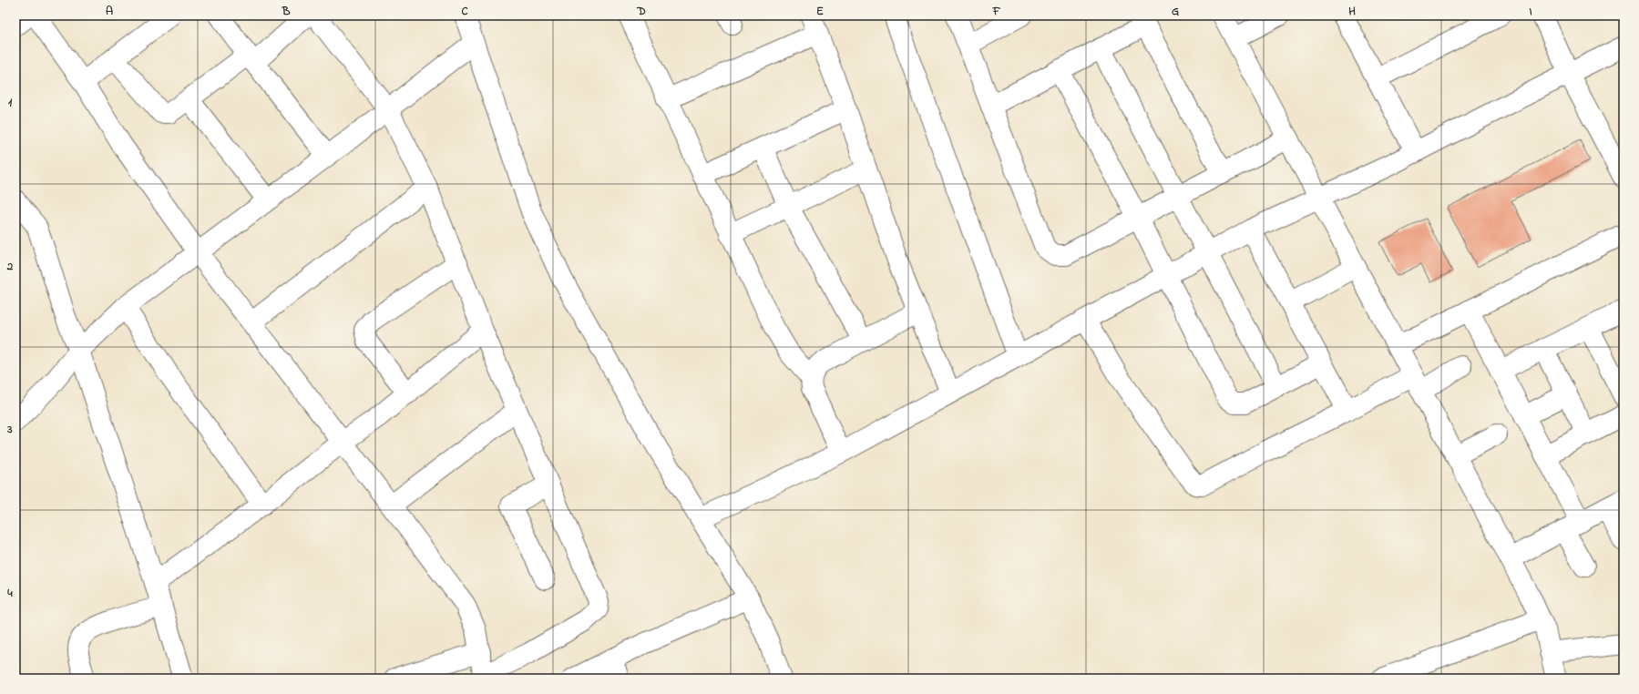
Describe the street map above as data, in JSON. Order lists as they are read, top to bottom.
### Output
{
  "grid": {
    "columns": [
      "A",
      "B",
      "C",
      "D",
      "E",
      "F",
      "G",
      "H",
      "I"
    ],
    "rows": [
      "1",
      "2",
      "3",
      "4"
    ]
  }
}
